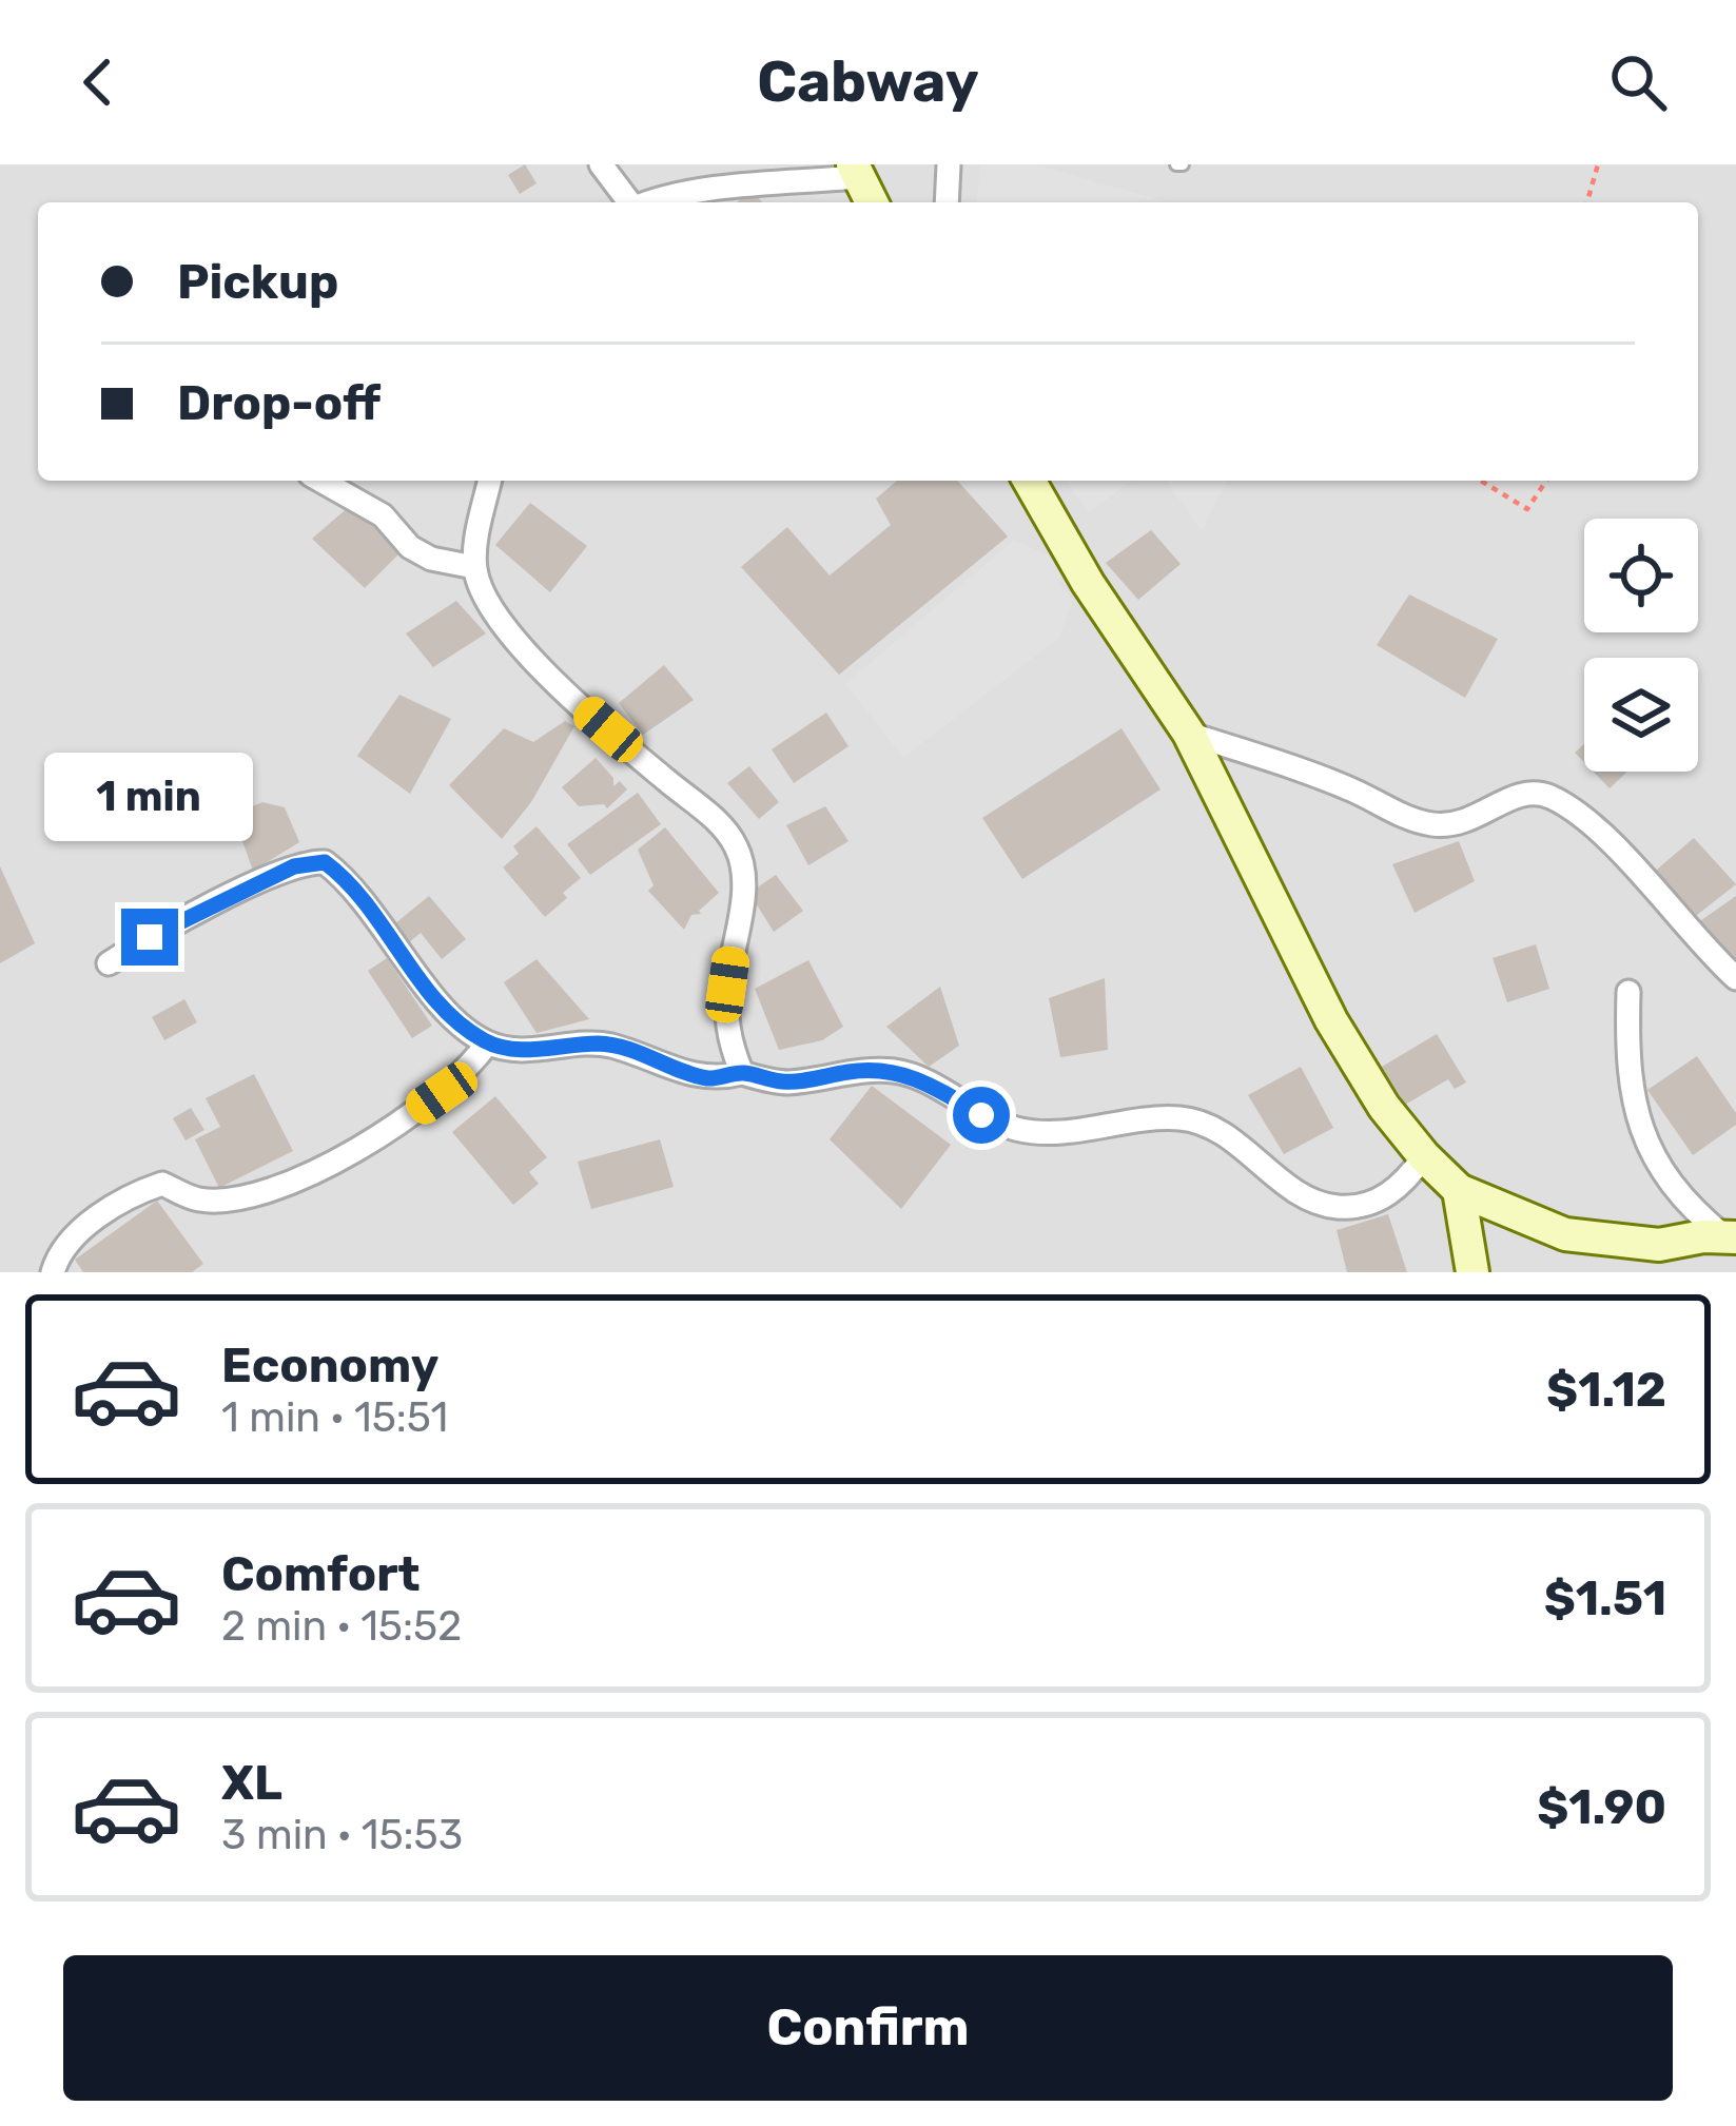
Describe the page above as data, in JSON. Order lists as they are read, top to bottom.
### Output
{
  "page": {
    "header": "Cabway",
    "banner": ["Pickup", "Drop-off"],
    "bubble": "1 min",
    "list": [
      {
        "name": "Economy",
        "note": "1 min · 15:51",
        "value": "$1.12"
      },
      {
        "name": "Comfort",
        "note": "2 min · 15:52",
        "value": "$1.51"
      },
      {
        "name": "XL",
        "note": "3 min · 15:53",
        "value": "$1.90"
      }
    ],
    "buttons": "Confirm"
  }
}
